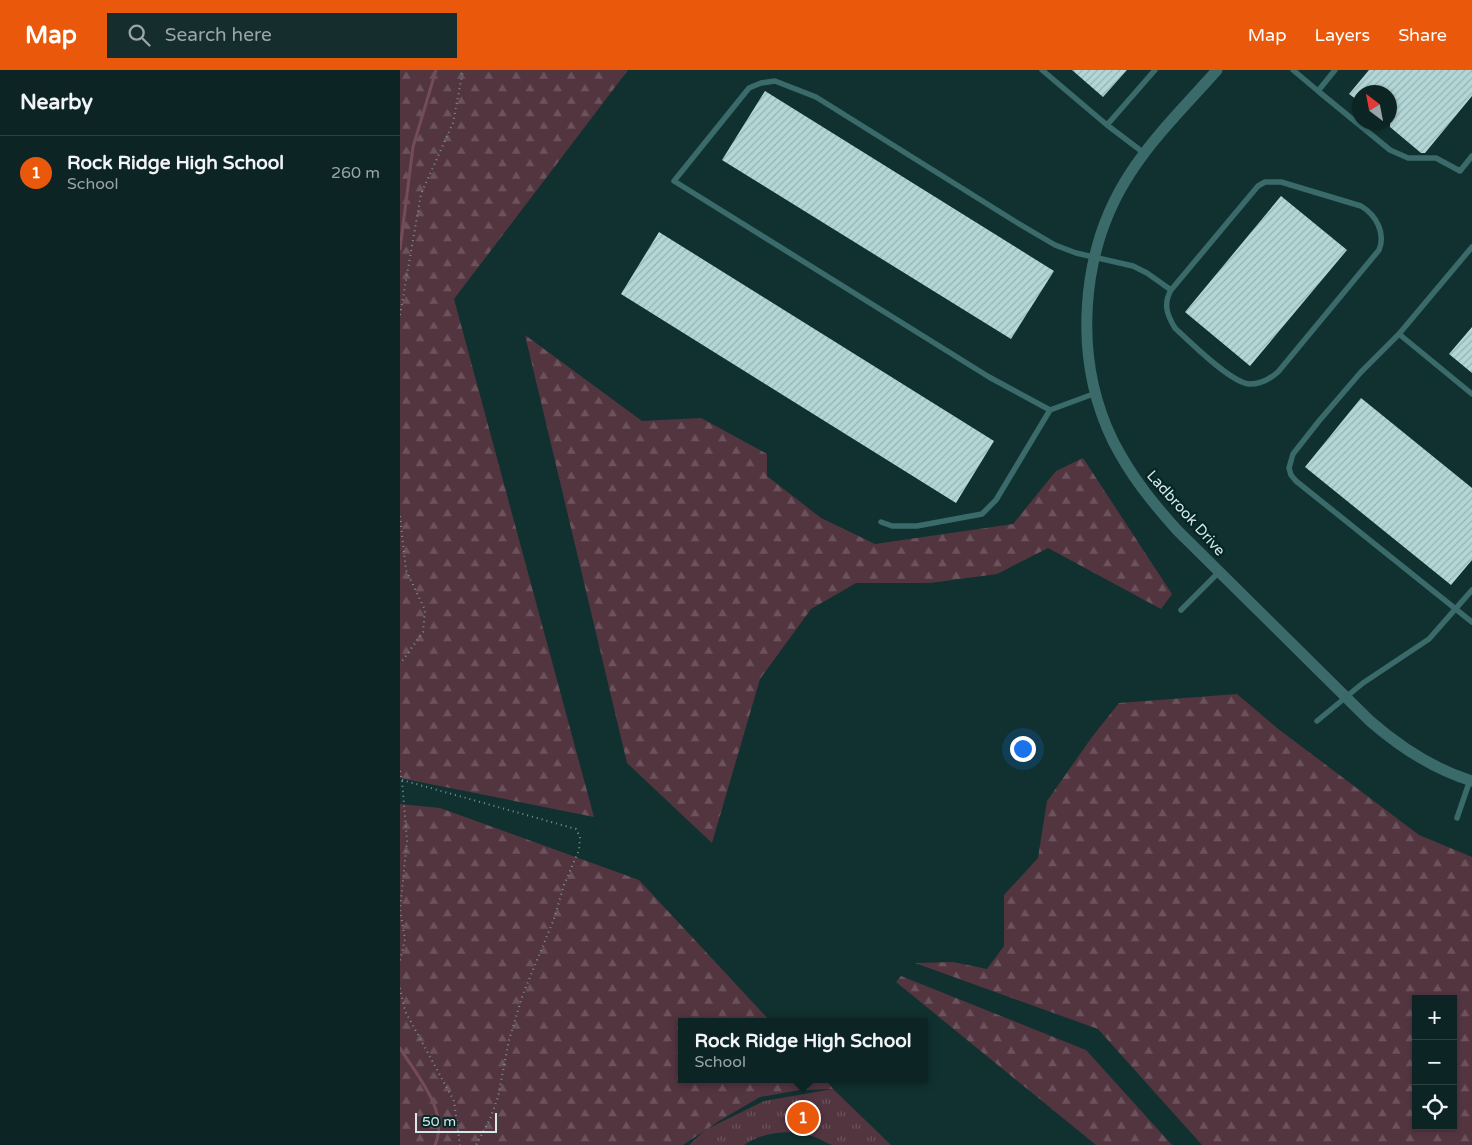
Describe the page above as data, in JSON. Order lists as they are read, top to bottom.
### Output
{
  "streets": {
    "street": ["Ladbrook Drive"]
  },
  "scale_bar": "50 m",
  "north": "top left",
  "page": {
    "header": "Map",
    "search": "Search here",
    "nav": ["Map", "Layers", "Share"],
    "heading": "Nearby",
    "list": [
      {
        "mark": "1",
        "name": "Rock Ridge High School",
        "note": "School",
        "value": "260 m"
      }
    ],
    "map_buttons": ["+", "−"],
    "popup": ["Rock Ridge High School", "School"],
    "pins": "1",
    "scale": "50 m"
  }
}
